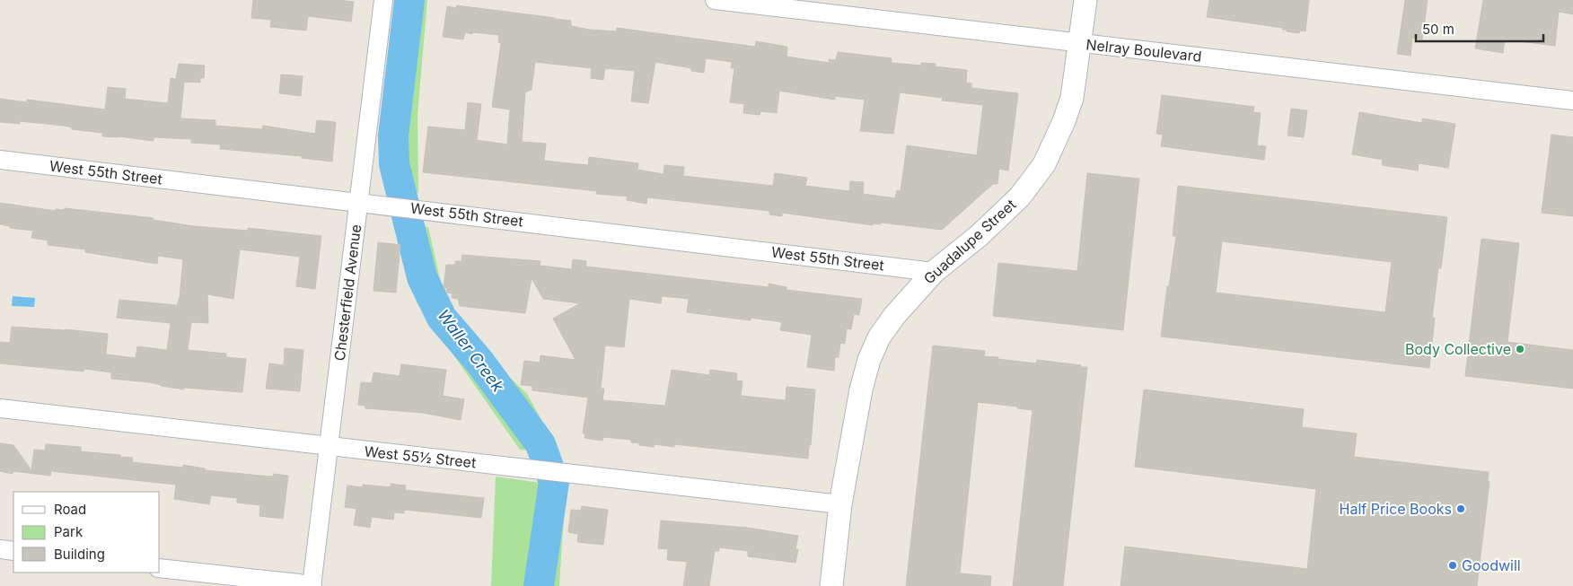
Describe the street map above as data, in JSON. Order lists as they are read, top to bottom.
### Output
{
  "streets": {
    "street": [
      "Nelray Boulevard",
      "West 55th Street",
      "Guadalupe Street",
      "Chesterfield Avenue",
      "West 55½ Street"
    ]
  },
  "crossings": [
    ["Nelray Boulevard", "Guadalupe Street"],
    ["West 55th Street", "Guadalupe Street"],
    ["West 55th Street", "Chesterfield Avenue"],
    ["Guadalupe Street", "West 55½ Street"],
    ["Chesterfield Avenue", "West 55½ Street"]
  ],
  "water": ["Waller Creek"],
  "places": ["Body Collective", "Half Price Books", "Goodwill"],
  "legend": ["Road", "Park", "Building"],
  "scale_bar": "50 m"
}
